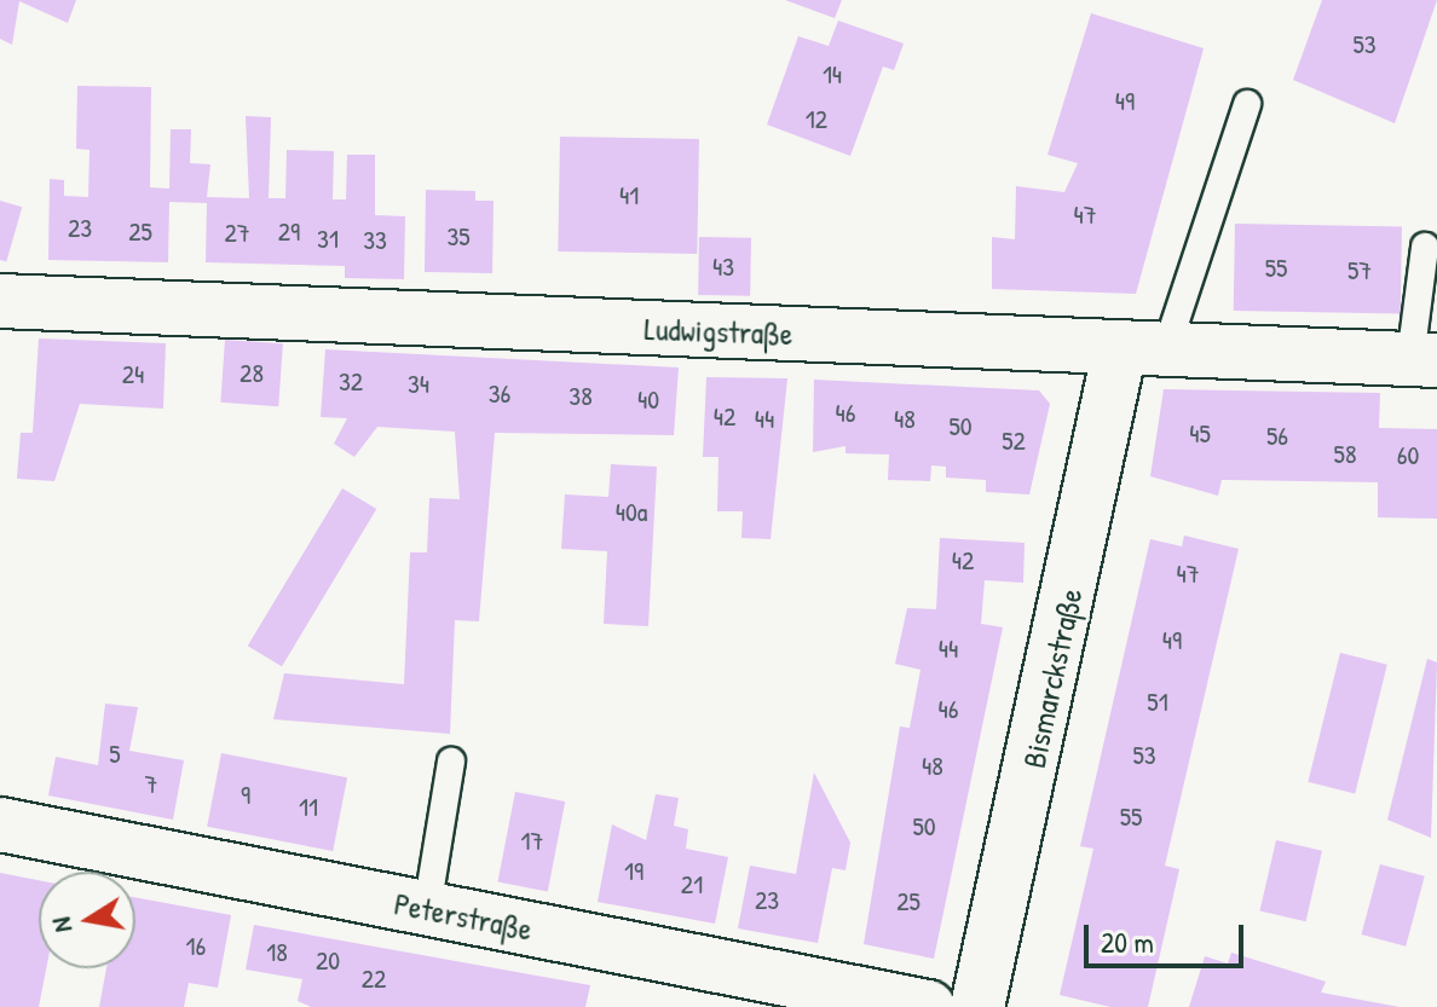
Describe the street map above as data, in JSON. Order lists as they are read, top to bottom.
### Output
{
  "streets": {
    "street": ["Ludwigstraße", "Bismarckstraße", "Peterstraße"]
  },
  "crossings": [
    ["Ludwigstraße", "Bismarckstraße"]
  ],
  "house_numbers": [
    "53",
    "14",
    "49",
    "12",
    "41",
    "47",
    "23",
    "25",
    "29",
    "27",
    "35",
    "31",
    "33",
    "43",
    "55",
    "57",
    "28",
    "24",
    "32",
    "34",
    "36",
    "38",
    "40",
    "46",
    "42",
    "44",
    "48",
    "50",
    "45",
    "56",
    "52",
    "58",
    "60",
    "40a",
    "42",
    "47",
    "49",
    "44",
    "51",
    "46",
    "5",
    "53",
    "48",
    "7",
    "9",
    "11",
    "55",
    "50",
    "17",
    "19",
    "21",
    "23",
    "25",
    "16",
    "18",
    "20",
    "22"
  ],
  "scale_bar": "20 m",
  "north": "left"
}
